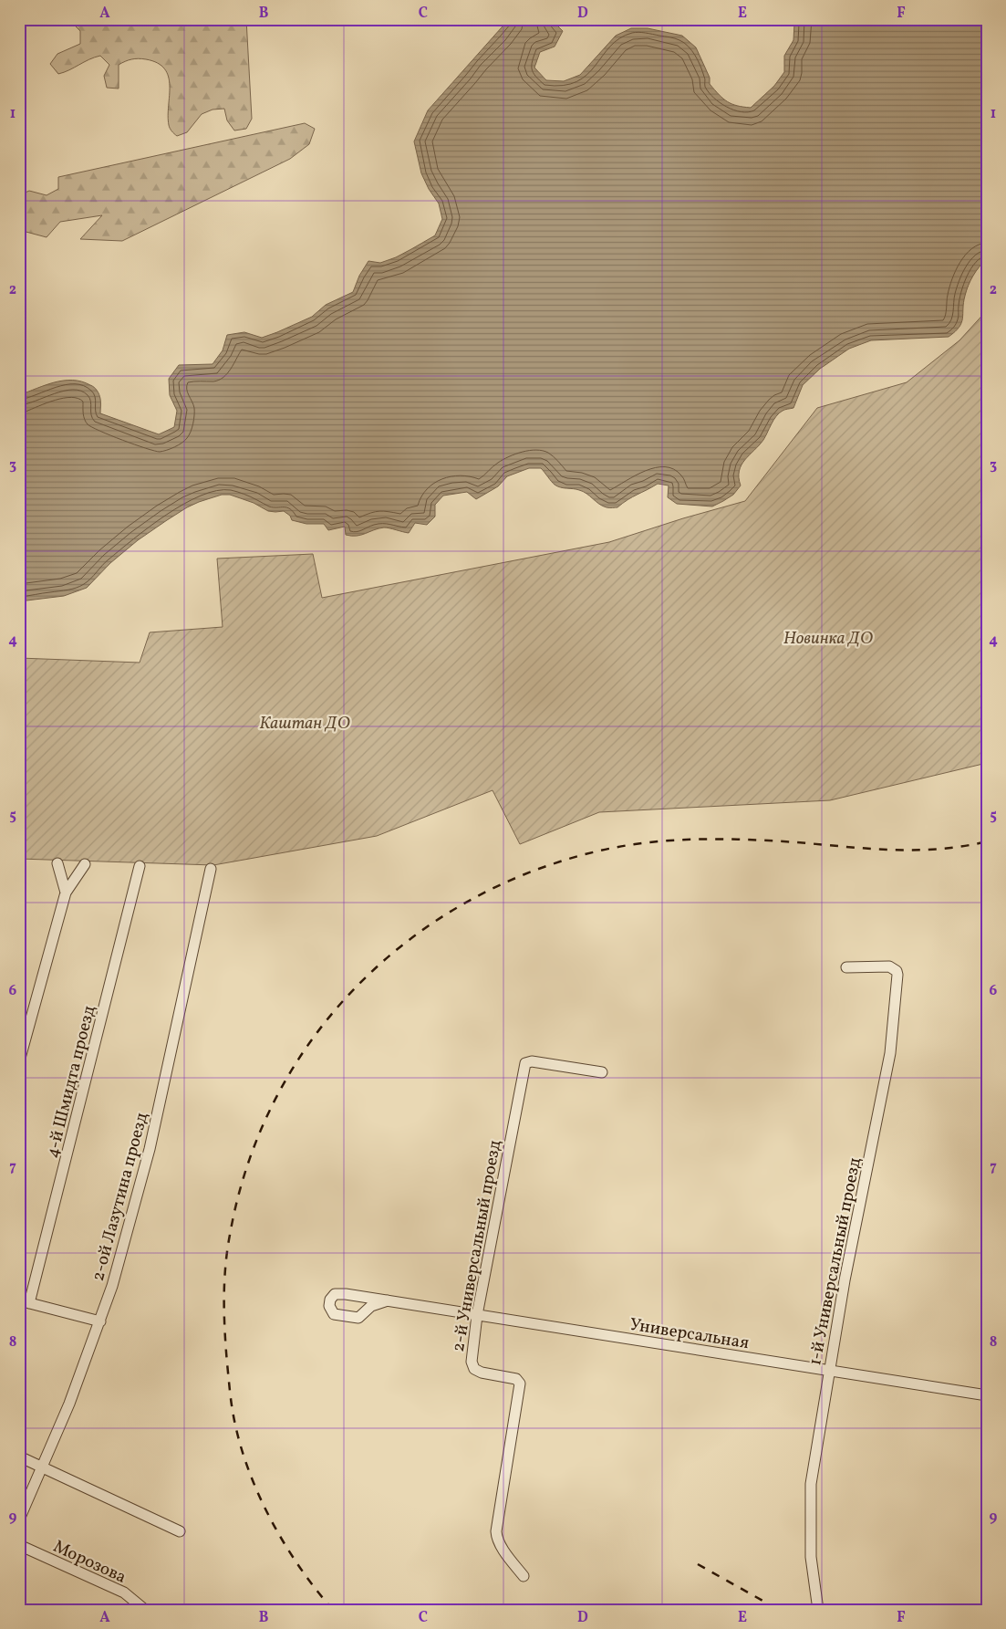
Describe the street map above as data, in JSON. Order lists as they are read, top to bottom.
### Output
{
  "streets": {
    "street": [
      "4-й Шмидта проезд",
      "2-ой Лазутина проезд",
      "2-й Универсальный проезд",
      "1-й Универсальный проезд",
      "Универсальная",
      "Морозова"
    ]
  },
  "crossings": [
    ["2-й Универсальный проезд", "Универсальная"],
    ["1-й Универсальный проезд", "Универсальная"]
  ],
  "parks": ["Новинка ДО", "Каштан ДО"],
  "grid": {
    "columns": [
      "A",
      "B",
      "C",
      "D",
      "E",
      "F"
    ],
    "rows": [
      "1",
      "2",
      "3",
      "4",
      "5",
      "6",
      "7",
      "8",
      "9"
    ]
  }
}
